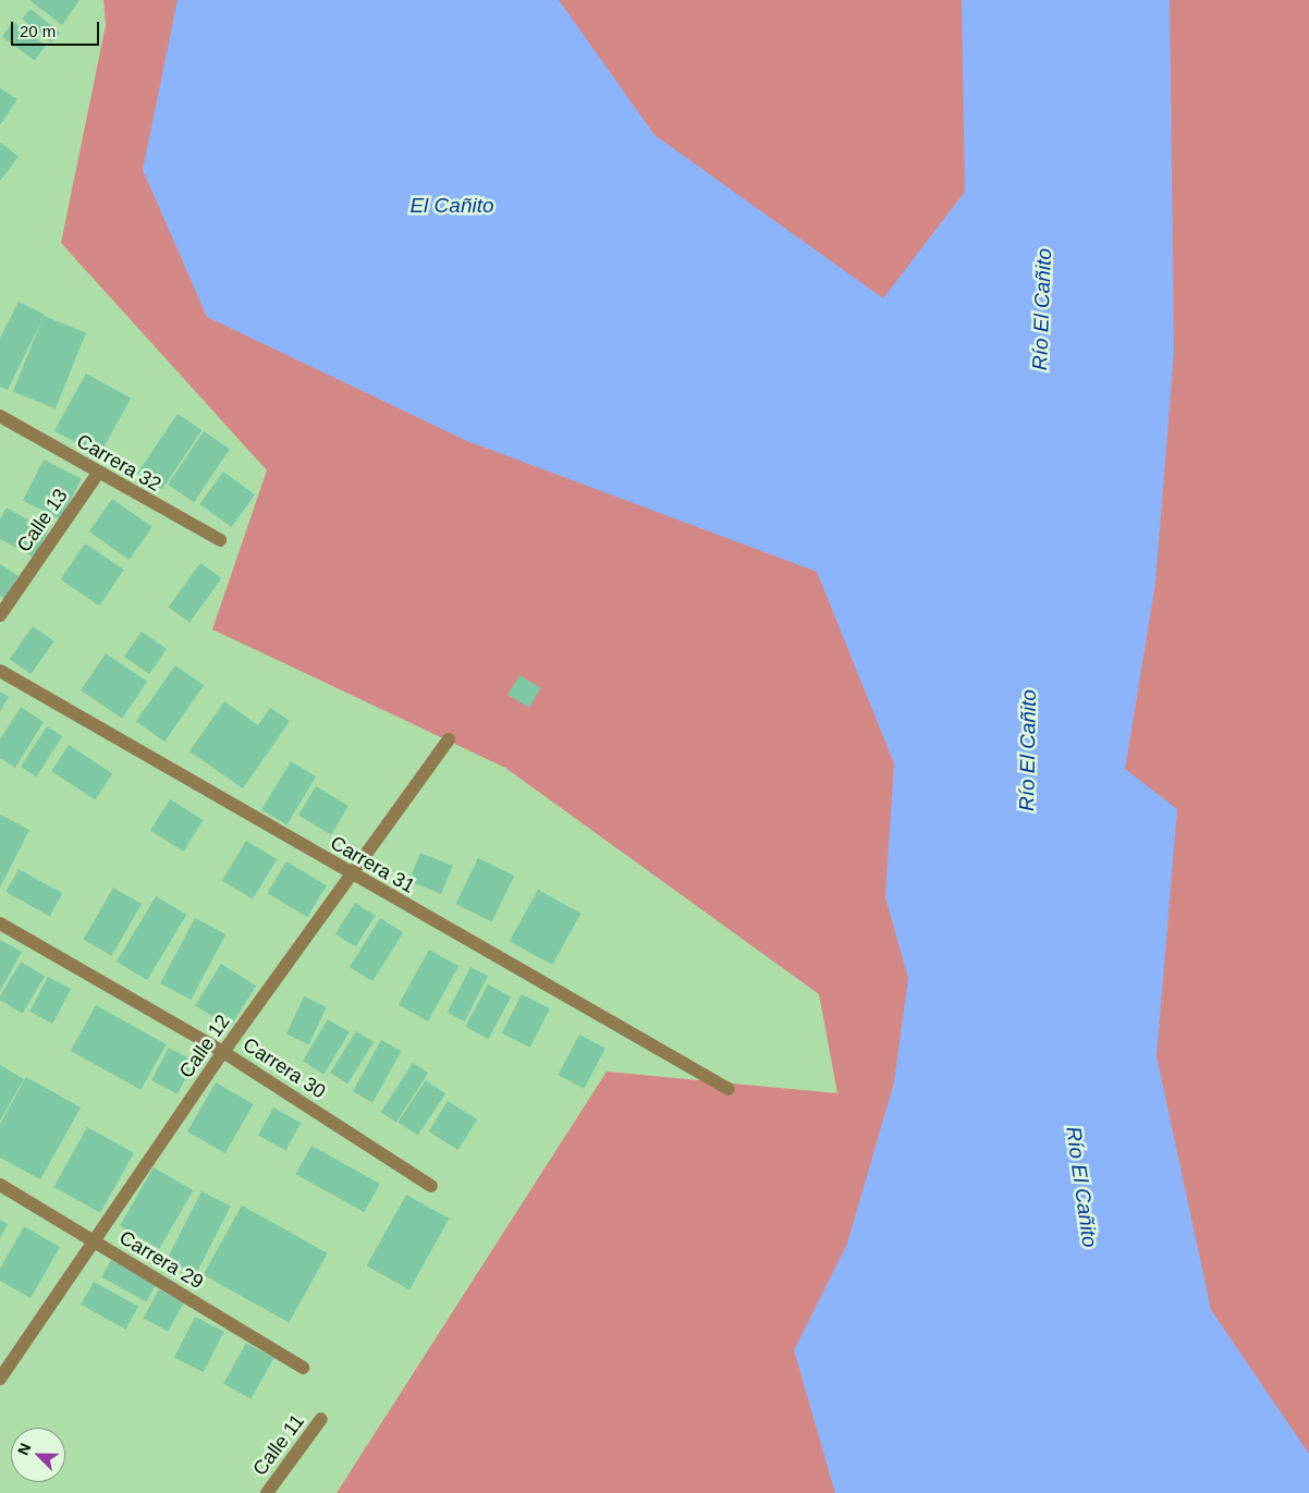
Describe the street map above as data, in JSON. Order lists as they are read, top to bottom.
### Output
{
  "streets": {
    "street": [
      "Carrera 32",
      "Calle 13",
      "Carrera 31",
      "Calle 12",
      "Carrera 30",
      "Carrera 29",
      "Calle 11"
    ]
  },
  "crossings": [
    ["Carrera 32", "Calle 13"],
    ["Carrera 31", "Calle 12"],
    ["Calle 12", "Carrera 30"],
    ["Calle 12", "Carrera 29"]
  ],
  "water": ["El Cañito", "Río El Cañito"],
  "scale_bar": "20 m",
  "north": "top left"
}
